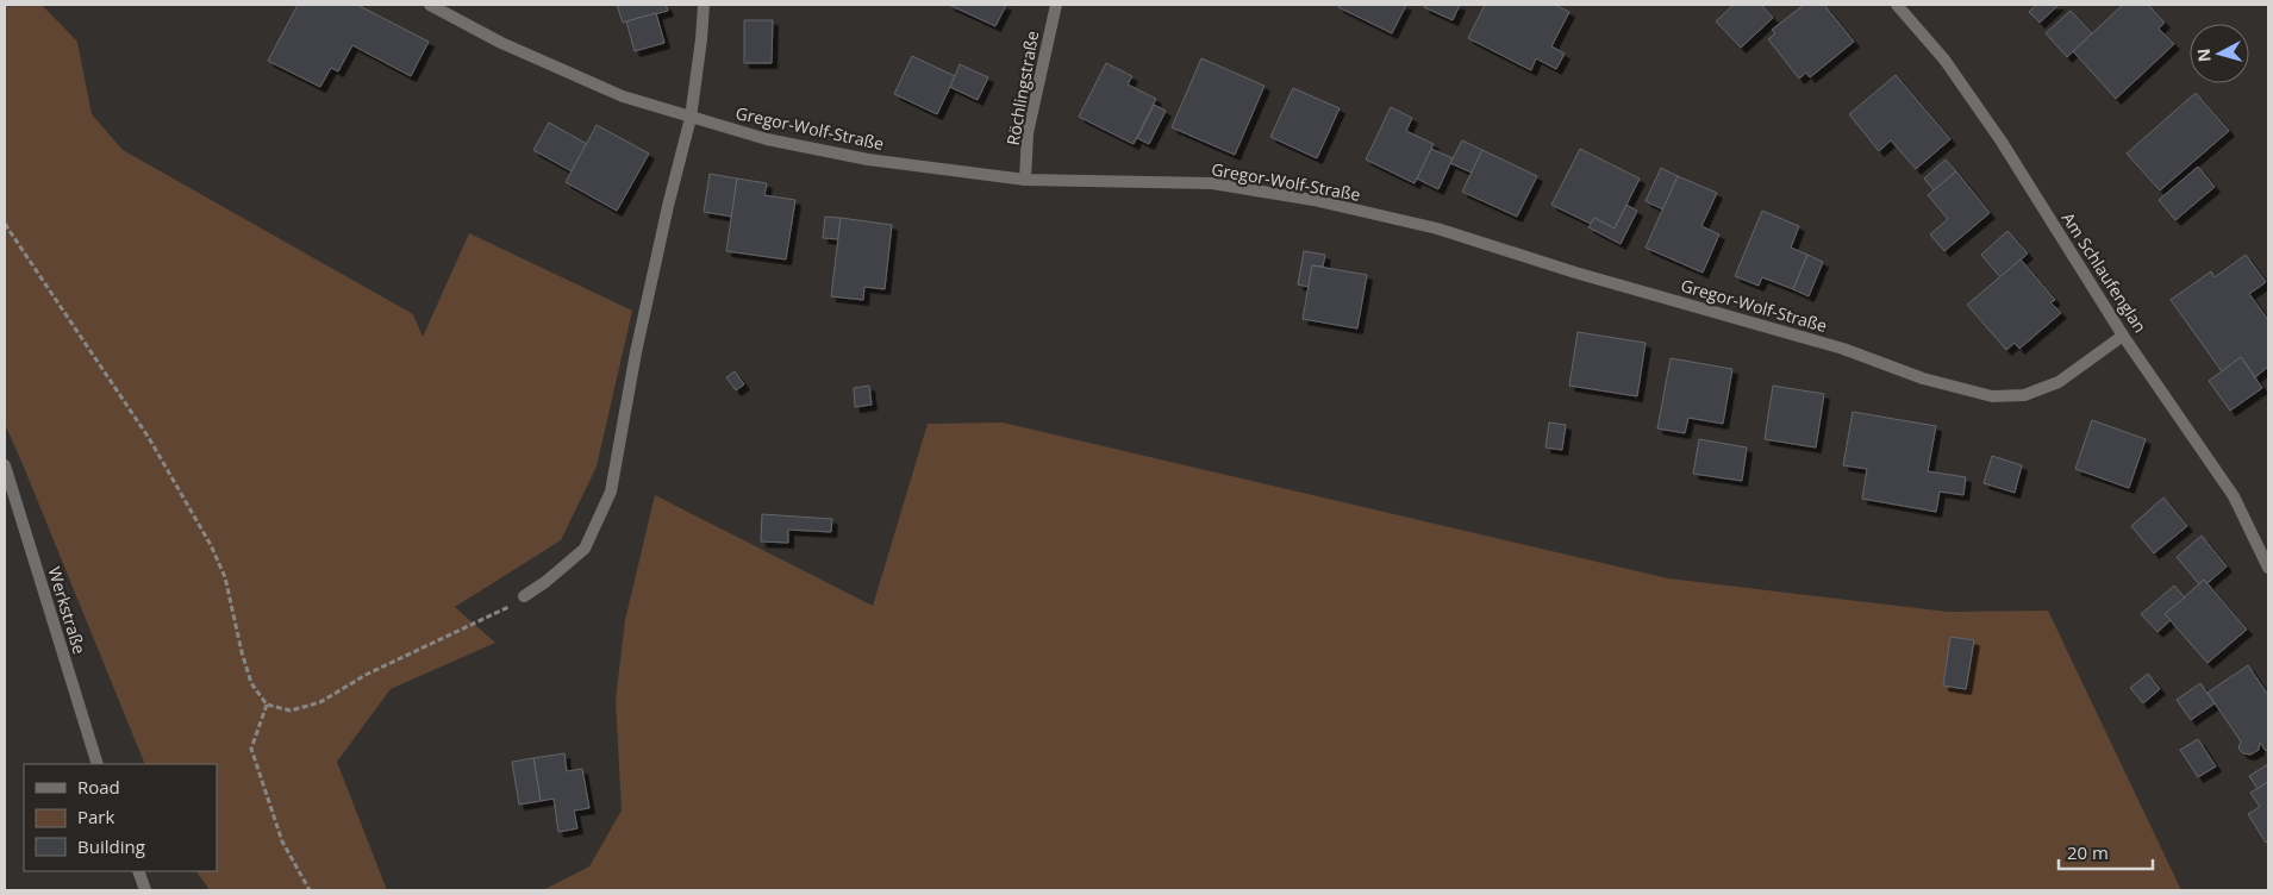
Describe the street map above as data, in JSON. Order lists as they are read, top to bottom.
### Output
{
  "streets": {
    "street": [
      "Röchlingstraße",
      "Gregor-Wolf-Straße",
      "Am Schlaufenglan",
      "Werkstraße"
    ]
  },
  "crossings": [
    ["Röchlingstraße", "Gregor-Wolf-Straße"],
    ["Gregor-Wolf-Straße", "Am Schlaufenglan"]
  ],
  "legend": ["Road", "Park", "Building"],
  "scale_bar": "20 m",
  "north": "left"
}
